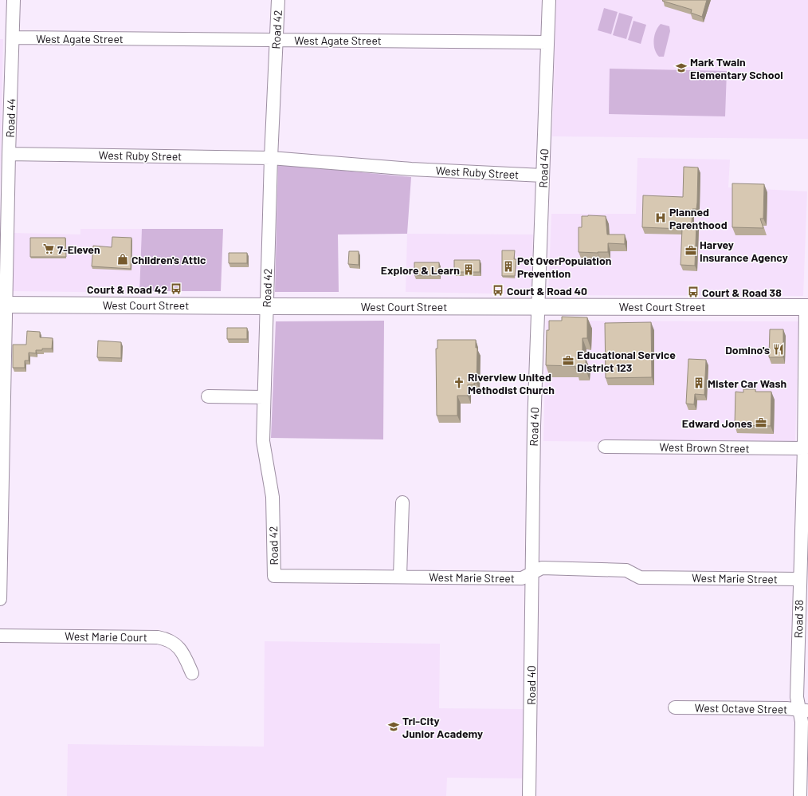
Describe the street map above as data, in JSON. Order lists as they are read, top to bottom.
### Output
{
  "streets": {
    "main road": ["West Court Street"],
    "street": [
      "Road 42",
      "West Agate Street",
      "Road 44",
      "West Ruby Street",
      "Road 40",
      "West Brown Street",
      "West Marie Street",
      "Road 38",
      "West Marie Court",
      "West Octave Street"
    ]
  },
  "crossings": [
    ["Road 42", "West Agate Street"],
    ["Road 42", "West Ruby Street"],
    ["Road 42", "West Court Street"],
    ["Road 42", "West Marie Street"],
    ["West Agate Street", "Road 44"],
    ["West Agate Street", "Road 40"],
    ["Road 44", "West Ruby Street"],
    ["Road 44", "West Court Street"],
    ["West Ruby Street", "Road 40"],
    ["Road 40", "West Court Street"],
    ["Road 40", "West Marie Street"],
    ["West Court Street", "Road 38"],
    ["West Brown Street", "Road 38"],
    ["West Marie Street", "Road 38"],
    ["Road 38", "West Octave Street"]
  ],
  "places": {
    "school or university": ["Mark Twain Elementary School", "Tri-City Junior Academy"],
    "hospital": ["Planned Parenthood"],
    "supermarket": ["7-Eleven"],
    "office": ["Harvey Insurance Agency", "Educational Service District 123", "Edward Jones"],
    "shop": ["Children's Attic"],
    "building": ["Pet OverPopulation Prevention", "Explore & Learn", "Mister Car Wash"],
    "bus stop": ["Court & Road 42", "Court & Road 40", "Court & Road 38"],
    "restaurant": ["Domino's"],
    "church": ["Riverview United Methodist Church"]
  }
}
